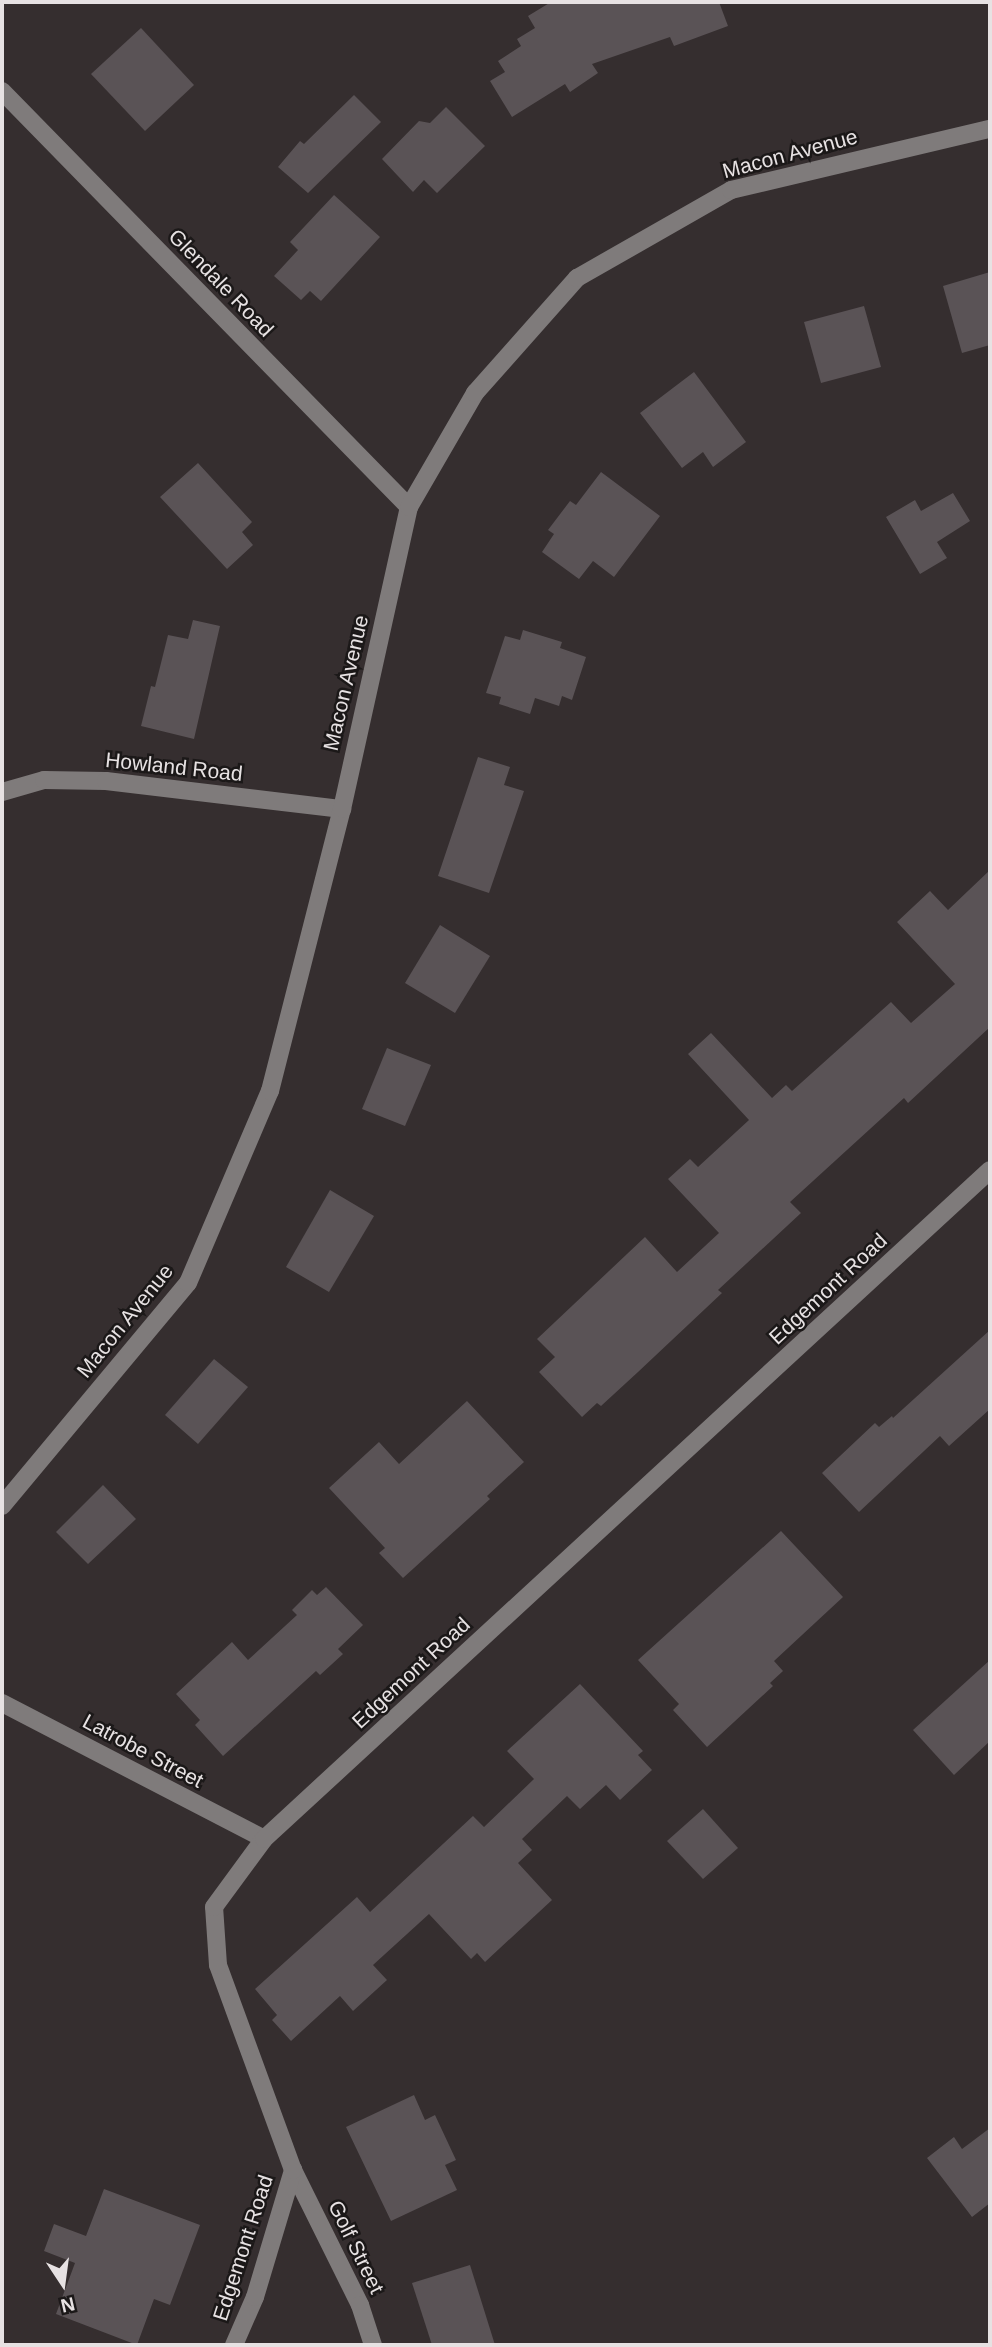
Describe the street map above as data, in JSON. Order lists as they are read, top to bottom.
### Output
{
  "streets": {
    "street": [
      "Macon Avenue",
      "Glendale Road",
      "Howland Road",
      "Edgemont Road",
      "Latrobe Street",
      "Golf Street"
    ]
  },
  "crossings": [
    ["Macon Avenue", "Glendale Road"],
    ["Macon Avenue", "Howland Road"],
    ["Edgemont Road", "Latrobe Street"],
    ["Edgemont Road", "Golf Street"]
  ],
  "north": "bottom"
}
